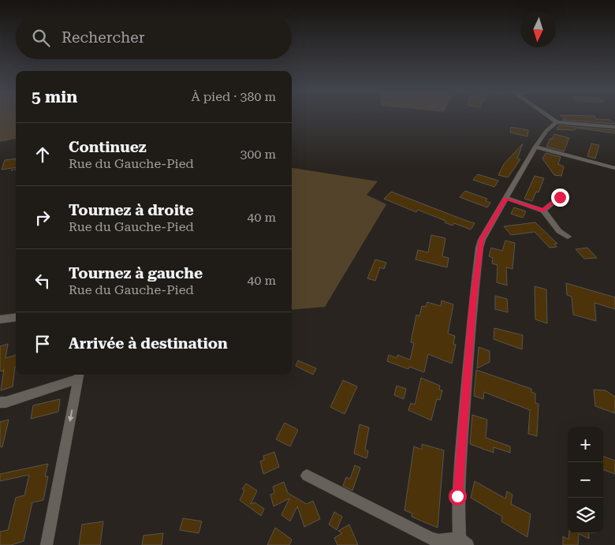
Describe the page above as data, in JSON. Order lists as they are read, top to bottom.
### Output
{
  "north": "bottom",
  "page": {
    "search": "Rechercher",
    "heading": ["5 min", "À pied · 380 m"],
    "list": [
      ["Continuez", "Rue du Gauche-Pied", "300 m"],
      ["Tournez à droite", "Rue du Gauche-Pied", "40 m"],
      ["Tournez à gauche", "Rue du Gauche-Pied", "40 m"],
      "Arrivée à destination"
    ],
    "map_buttons": ["+", "−"]
  }
}
